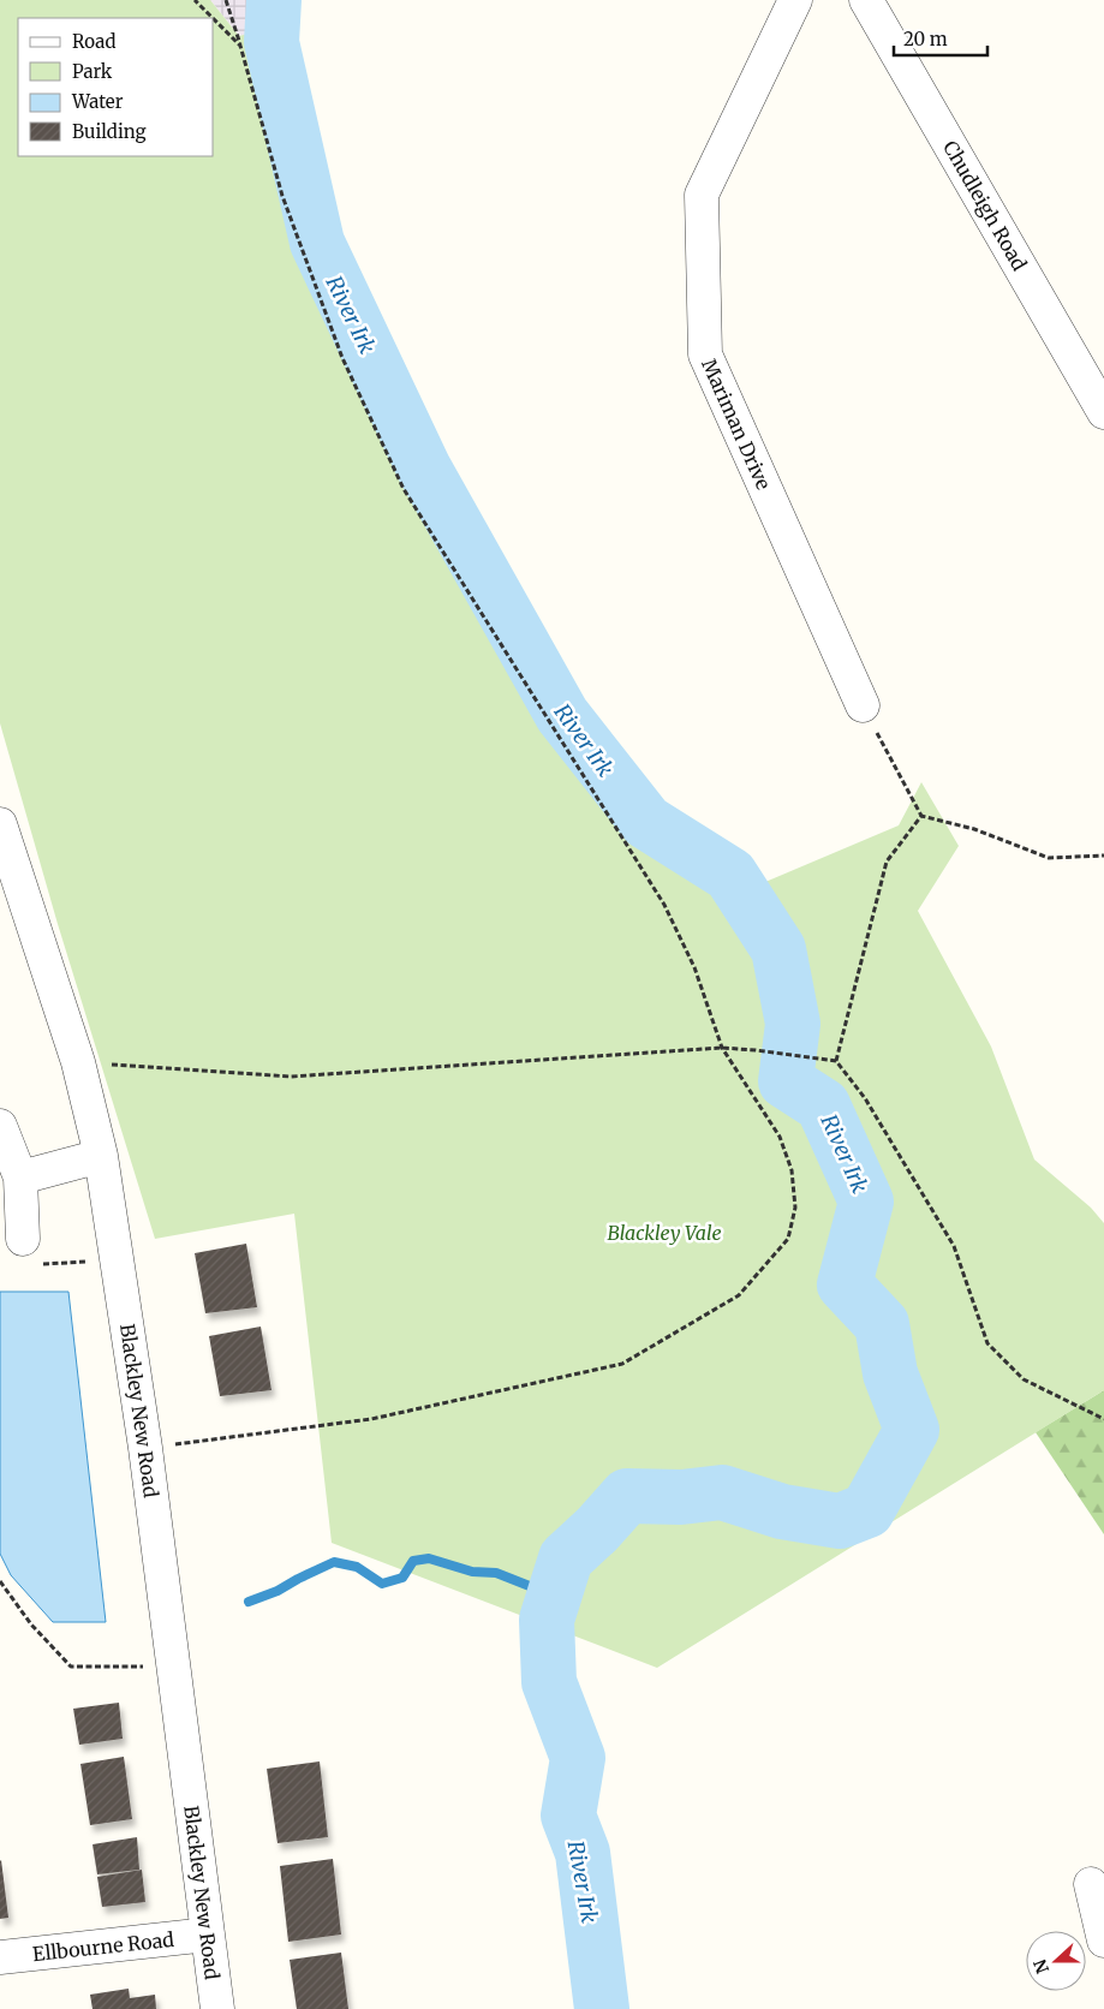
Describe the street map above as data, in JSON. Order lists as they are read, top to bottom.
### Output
{
  "streets": {
    "street": [
      "Chudleigh Road",
      "Mariman Drive",
      "Blackley New Road",
      "Ellbourne Road"
    ]
  },
  "crossings": [
    ["Blackley New Road", "Ellbourne Road"]
  ],
  "water": ["River Irk"],
  "parks": ["Blackley Vale"],
  "legend": [
    "Road",
    "Park",
    "Water",
    "Building"
  ],
  "scale_bar": "20 m",
  "north": "left"
}
